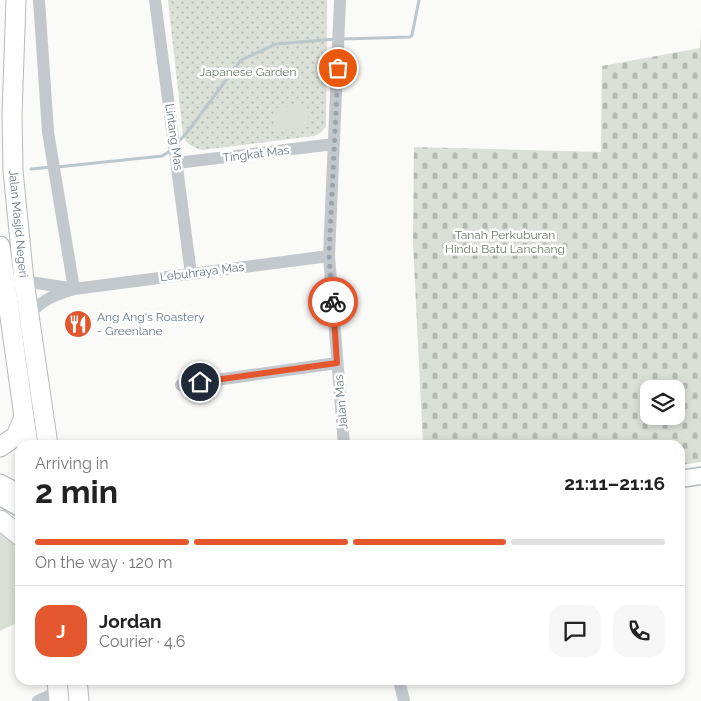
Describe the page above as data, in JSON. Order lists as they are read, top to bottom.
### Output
{
  "streets": {
    "highway": ["Jalan Masjid Negeri"],
    "street": [
      "Lintang Mas",
      "Tingkat Mas",
      "Lebuhraya Mas",
      "Jalan Mas"
    ]
  },
  "crossings": [
    ["Lintang Mas", "Tingkat Mas"],
    ["Lintang Mas", "Lebuhraya Mas"],
    ["Tingkat Mas", "Jalan Mas"],
    ["Jalan Masjid Negeri", "Lebuhraya Mas"],
    ["Lebuhraya Mas", "Jalan Mas"]
  ],
  "parks": ["Japanese Garden", "Tanah Perkuburan Hindu Batu Lanchang"],
  "places": {
    "restaurant": ["Ang Ang's Roastery - Greenlane"]
  },
  "page": {
    "heading": ["2 min", "Arriving in", "21:11–21:16"],
    "panel": ["Jordan", "Courier · 4.6"],
    "bar": "On the way · 120 m",
    "round": "J"
  }
}
